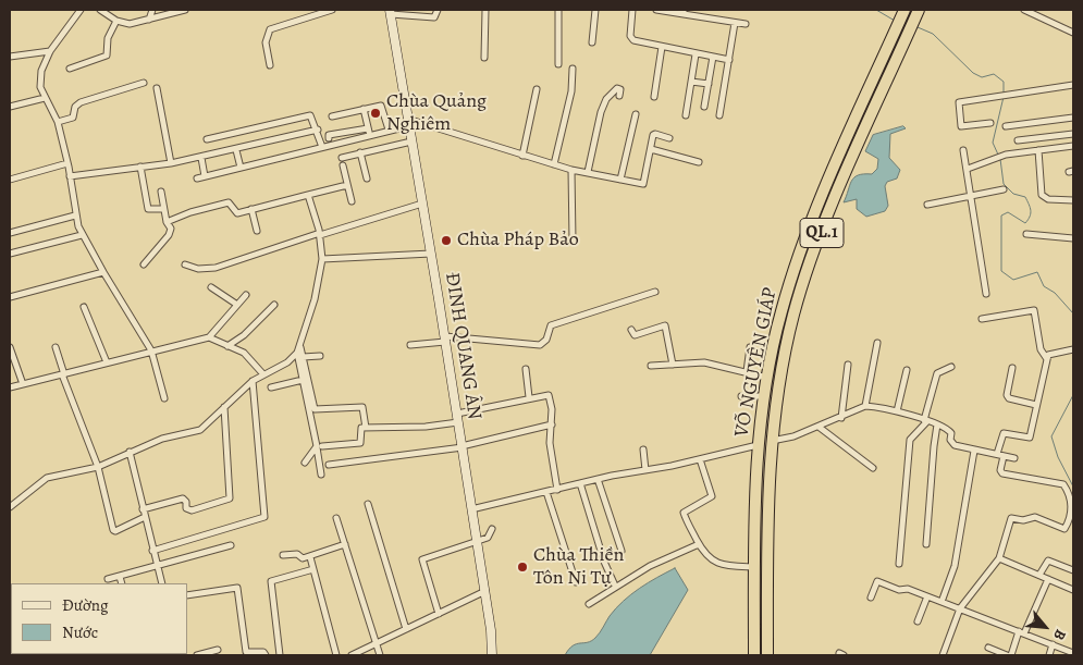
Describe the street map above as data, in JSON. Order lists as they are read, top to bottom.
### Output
{
  "streets": {
    "highway": ["QL.1", "VÕ NGUYÊN GIÁP"],
    "street": ["ĐINH QUANG ÂN"]
  },
  "places": ["Chùa Quảng Nghiêm", "Chùa Pháp Bảo", "Chùa Thiền Tôn Ni Tự"],
  "legend": ["Đường", "Nước"],
  "north": "bottom right"
}
